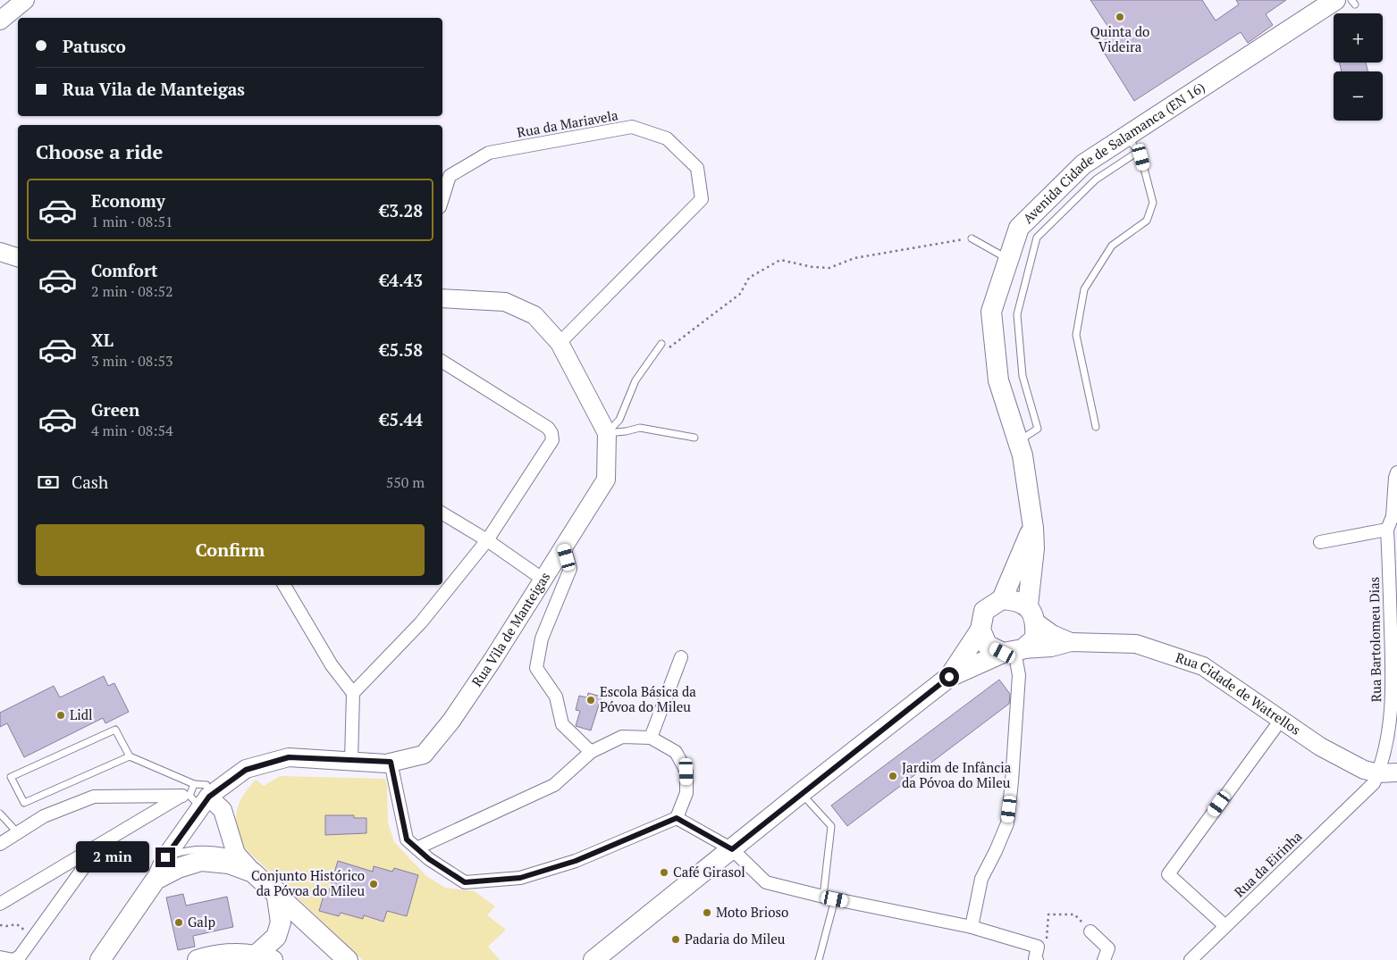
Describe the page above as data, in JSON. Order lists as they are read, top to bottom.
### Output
{
  "streets": {
    "main road": ["Avenida Cidade de Salamanca (EN 16)", "Rua Vila de Manteigas", "Rua Cidade de Watrellos"],
    "street": ["Rua da Mariavela", "Rua Bartolomeu Dias", "Rua da Eirinha"]
  },
  "crossings": [
    ["Rua da Mariavela", "Rua Vila de Manteigas"],
    ["Avenida Cidade de Salamanca (EN 16)", "Rua Cidade de Watrellos"],
    ["Rua Bartolomeu Dias", "Rua Cidade de Watrellos"],
    ["Rua Bartolomeu Dias", "Rua da Eirinha"],
    ["Rua Cidade de Watrellos", "Rua da Eirinha"]
  ],
  "places": [
    "Quinta do Videira",
    "Escola Básica da Póvoa do Mileu",
    "Lidl",
    "Jardim de Infância da Póvoa do Mileu",
    "Café Girasol",
    "Conjunto Histórico da Póvoa do Mileu",
    "Moto Brioso",
    "Galp",
    "Padaria do Mileu"
  ],
  "page": {
    "map_buttons": ["+", "−"],
    "banner": ["Patusco", "Rua Vila de Manteigas"],
    "heading": "Choose a ride",
    "list": [
      {
        "name": "Economy",
        "note": "1 min · 08:51",
        "value": "€3.28"
      },
      {
        "name": "Comfort",
        "note": "2 min · 08:52",
        "value": "€4.43"
      },
      {
        "name": "XL",
        "note": "3 min · 08:53",
        "value": "€5.58"
      },
      {
        "name": "Green",
        "note": "4 min · 08:54",
        "value": "€5.44"
      }
    ],
    "pay": ["Cash", "550 m"],
    "buttons": "Confirm",
    "bubble": "2 min"
  }
}
